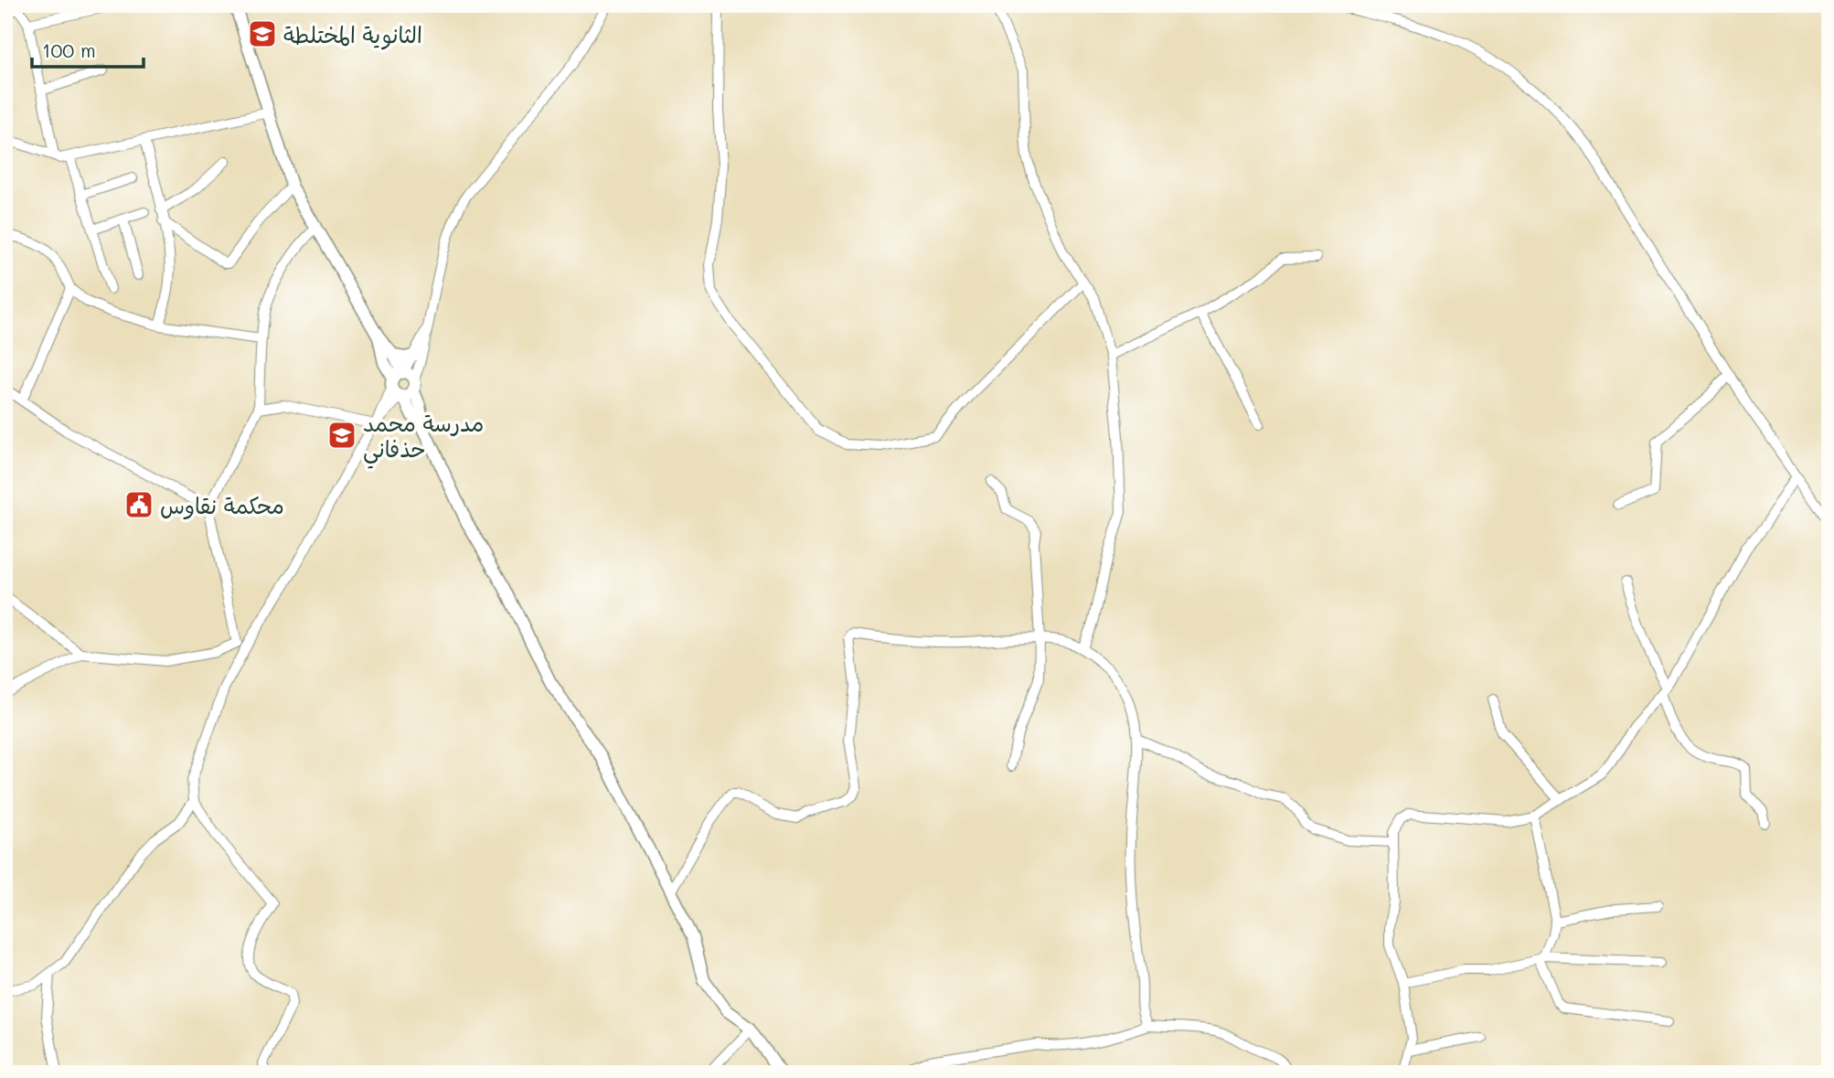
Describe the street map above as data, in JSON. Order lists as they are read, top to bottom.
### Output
{
  "places": {
    "school or university": ["الثانوية المختلطة", "مدرسة محمد حذفاني"],
    "public building": ["محكمة نقاوس"]
  },
  "scale_bar": "100 m"
}
